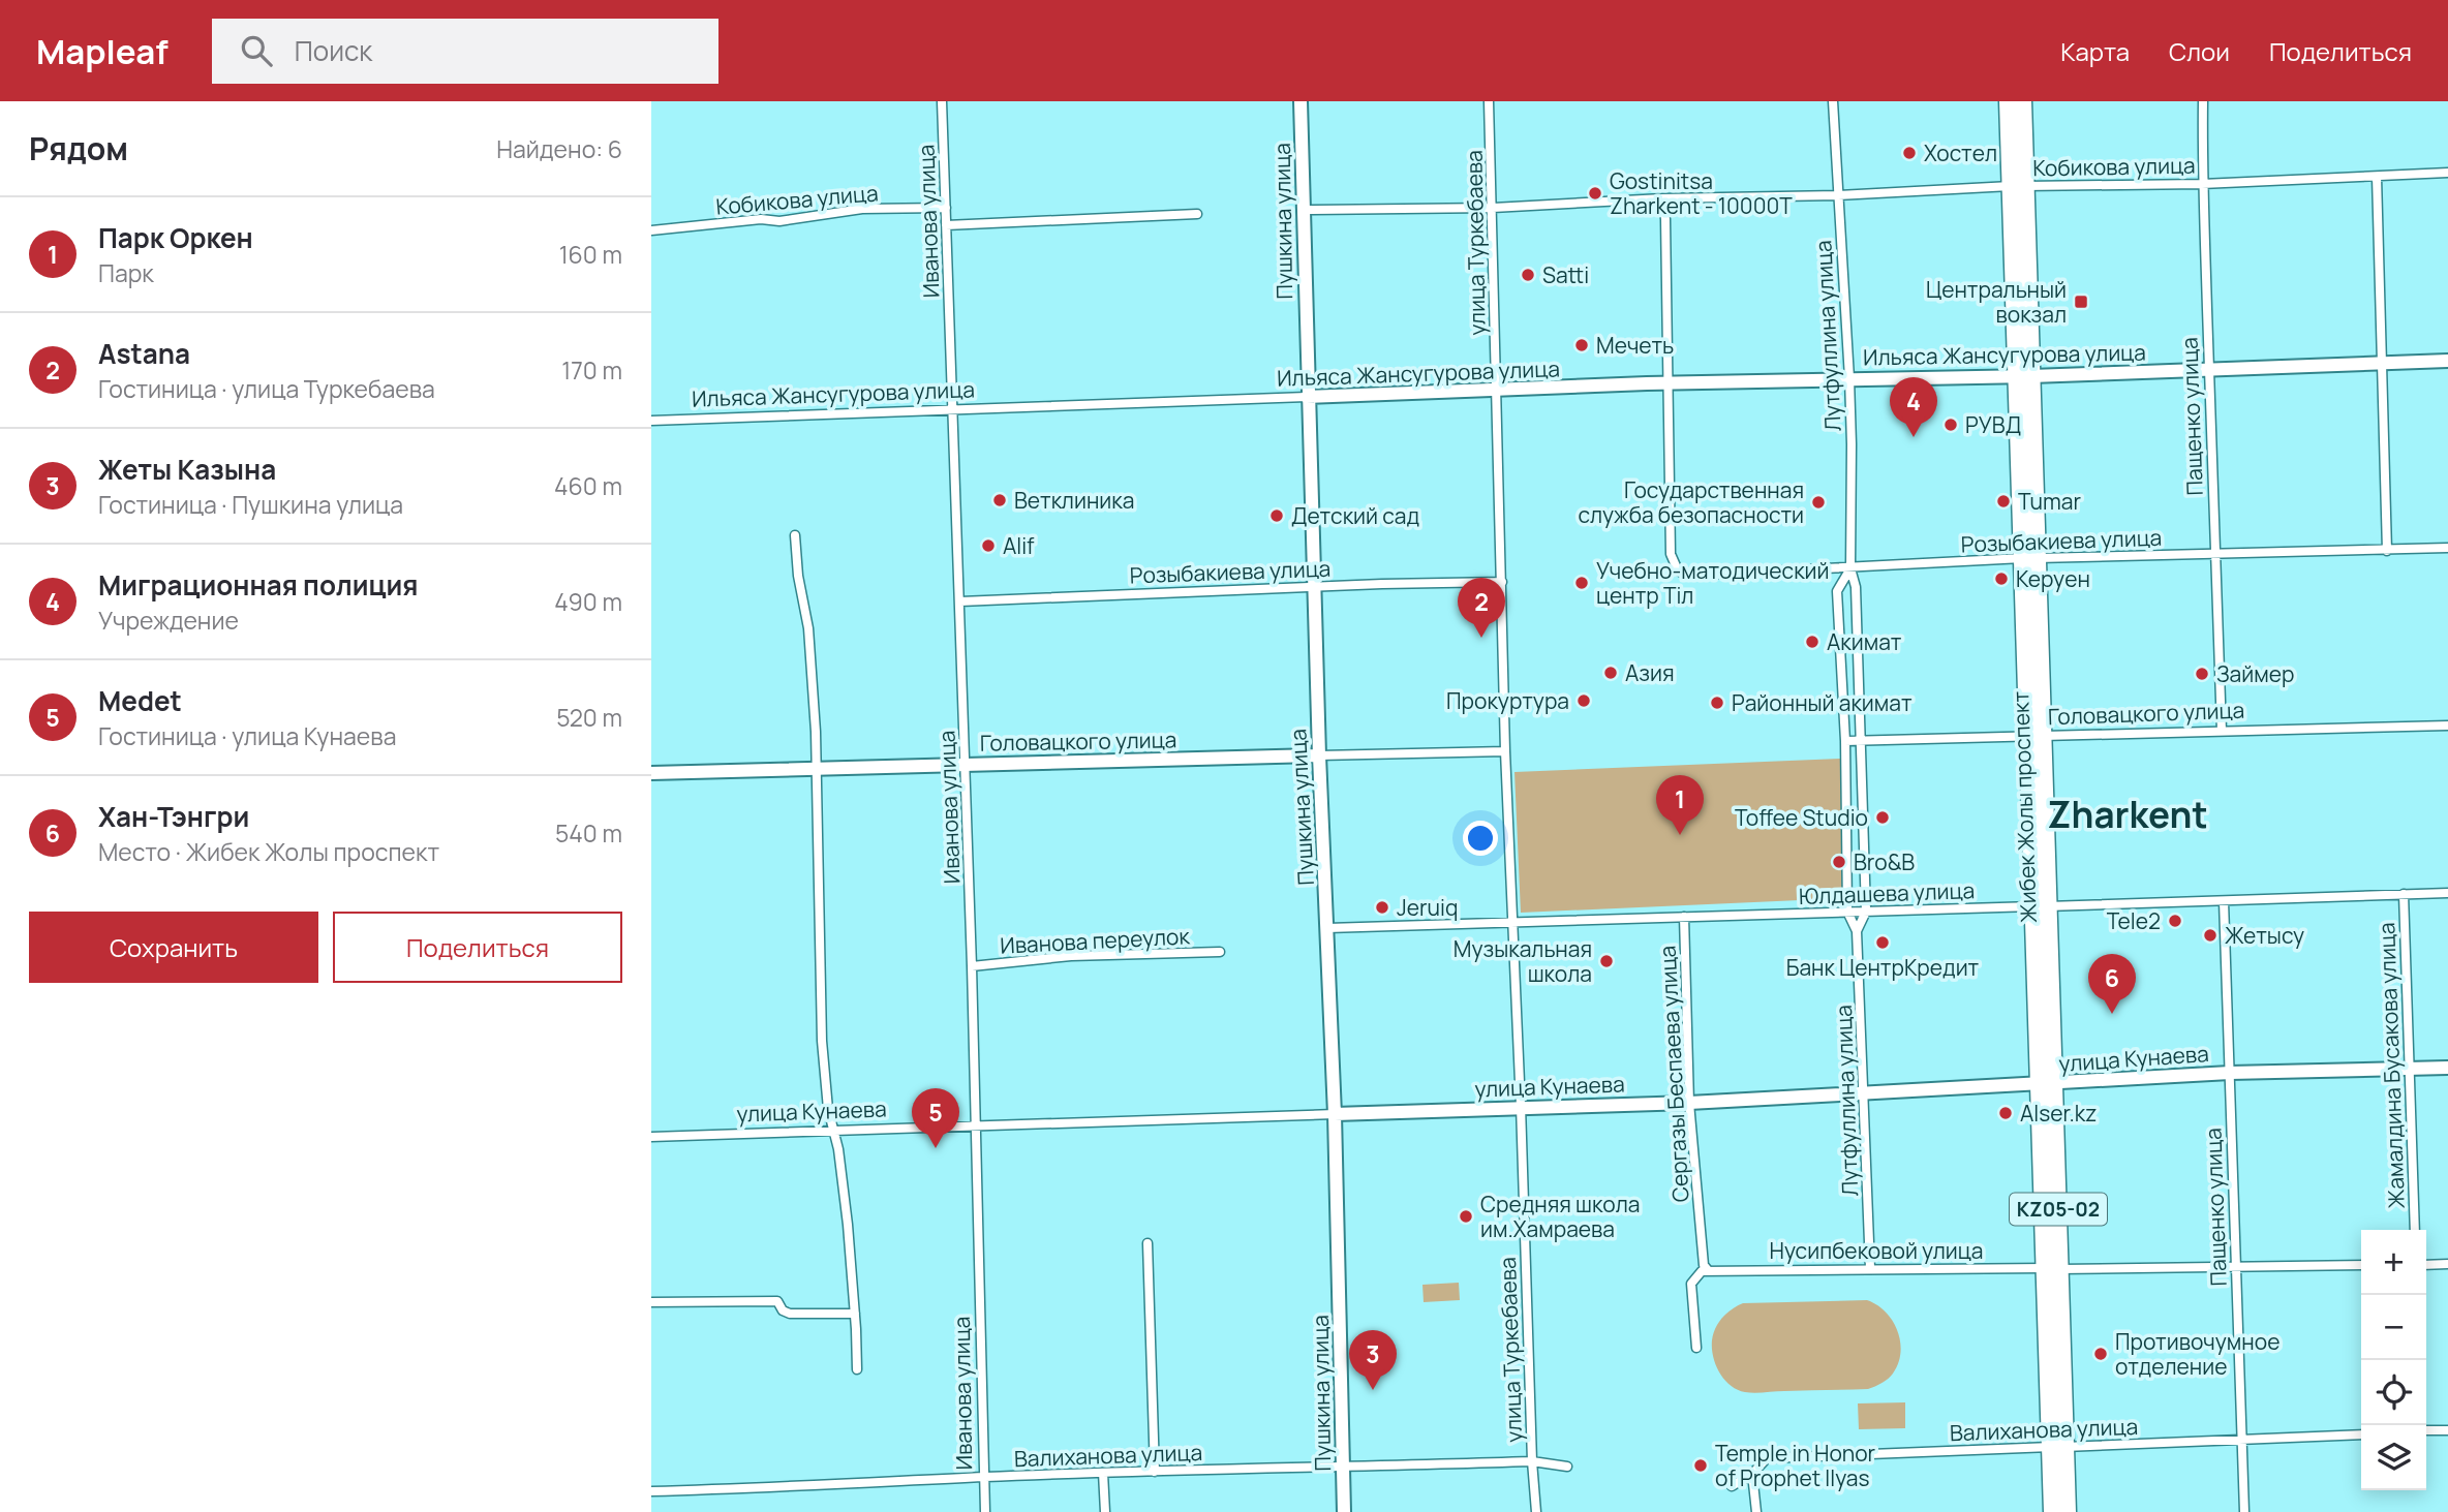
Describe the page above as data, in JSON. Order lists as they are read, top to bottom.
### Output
{
  "streets": {
    "highway": ["Жибек Жолы проспект", "KZ05-02"],
    "main road": [
      "Пушкина улица",
      "Ильяса Жансугурова улица",
      "Головацкого улица",
      "улица Кунаева"
    ],
    "street": [
      "Кобикова улица",
      "Иванова улица",
      "улица Туркебаева",
      "Лутфуллина улица",
      "Пащенко улица",
      "Розыбакиева улица",
      "Юлдашева улица",
      "Иванова переулок",
      "Жамалдина Бусакова улица",
      "Сергазы Беспаева улица",
      "Нусипбековой улица",
      "Валиханова улица"
    ]
  },
  "crossings": [
    ["Кобикова улица", "Иванова улица"],
    ["Кобикова улица", "Пушкина улица"],
    ["Кобикова улица", "улица Туркебаева"],
    ["Кобикова улица", "Лутфуллина улица"],
    ["Кобикова улица", "Пащенко улица"],
    ["Кобикова улица", "Жибек Жолы проспект"],
    ["Иванова улица", "Ильяса Жансугурова улица"],
    ["Иванова улица", "Розыбакиева улица"],
    ["Иванова улица", "Головацкого улица"],
    ["Иванова улица", "Иванова переулок"],
    ["Иванова улица", "улица Кунаева"],
    ["Иванова улица", "Валиханова улица"],
    ["Пушкина улица", "Ильяса Жансугурова улица"],
    ["Пушкина улица", "Розыбакиева улица"],
    ["Пушкина улица", "Головацкого улица"],
    ["Пушкина улица", "Юлдашева улица"],
    ["Пушкина улица", "улица Кунаева"],
    ["Пушкина улица", "Валиханова улица"],
    ["улица Туркебаева", "Ильяса Жансугурова улица"],
    ["улица Туркебаева", "Розыбакиева улица"],
    ["улица Туркебаева", "Головацкого улица"],
    ["улица Туркебаева", "Юлдашева улица"],
    ["улица Туркебаева", "улица Кунаева"],
    ["улица Туркебаева", "Валиханова улица"],
    ["Лутфуллина улица", "Ильяса Жансугурова улица"],
    ["Лутфуллина улица", "Розыбакиева улица"],
    ["Лутфуллина улица", "Головацкого улица"],
    ["Лутфуллина улица", "Юлдашева улица"],
    ["Лутфуллина улица", "улица Кунаева"],
    ["Лутфуллина улица", "Нусипбековой улица"],
    ["Ильяса Жансугурова улица", "Пащенко улица"],
    ["Ильяса Жансугурова улица", "Розыбакиева улица"],
    ["Ильяса Жансугурова улица", "Жибек Жолы проспект"],
    ["Пащенко улица", "Розыбакиева улица"],
    ["Пащенко улица", "Головацкого улица"],
    ["Пащенко улица", "Юлдашева улица"],
    ["Пащенко улица", "улица Кунаева"],
    ["Пащенко улица", "Нусипбековой улица"],
    ["Пащенко улица", "Валиханова улица"],
    ["Розыбакиева улица", "Жибек Жолы проспект"],
    ["Головацкого улица", "Жибек Жолы проспект"],
    ["Жибек Жолы проспект", "Юлдашева улица"],
    ["Жибек Жолы проспект", "улица Кунаева"],
    ["Жибек Жолы проспект", "Нусипбековой улица"],
    ["Жибек Жолы проспект", "Валиханова улица"],
    ["Юлдашева улица", "Жамалдина Бусакова улица"],
    ["Юлдашева улица", "Сергазы Беспаева улица"],
    ["улица Кунаева", "Жамалдина Бусакова улица"],
    ["улица Кунаева", "Сергазы Беспаева улица"],
    ["Сергазы Беспаева улица", "Нусипбековой улица"]
  ],
  "districts": ["Zharkent"],
  "places": {
    "other": [
      "Хостел",
      "Gostinitsa Zharkent - 10000T",
      "Satti",
      "Мечеть",
      "РУВД",
      "Ветклиника",
      "Tumar",
      "Государственная служба безопасности",
      "Детский сад",
      "Alif",
      "Керуен",
      "Учебно-матодический центр Тіл",
      "Акимат",
      "Азия",
      "Займер",
      "Прокуртура",
      "Районный акимат",
      "Toffee Studio",
      "Bro&B",
      "Jeruiq",
      "Tele2",
      "Жетысу",
      "Банк ЦентрКредит",
      "Музыкальная школа",
      "Alser.kz",
      "Средняя школа им.Хамраева",
      "Противочумное отделение",
      "Temple in Honor of Prophet Ilyas"
    ],
    "transit": ["Центральный вокзал"]
  },
  "page": {
    "header": "Mapleaf",
    "search": "Поиск",
    "nav": ["Карта", "Слои", "Поделиться"],
    "heading": ["Рядом", "Найдено: 6"],
    "list": [
      {
        "mark": "1",
        "name": "Парк Оркен",
        "note": "Парк",
        "value": "160 m"
      },
      {
        "mark": "2",
        "name": "Astana",
        "note": "Гостиница · улица Туркебаева",
        "value": "170 m"
      },
      {
        "mark": "3",
        "name": "Жеты Казына",
        "note": "Гостиница · Пушкина улица",
        "value": "460 m"
      },
      {
        "mark": "4",
        "name": "Миграционная полиция",
        "note": "Учреждение",
        "value": "490 m"
      },
      {
        "mark": "5",
        "name": "Medet",
        "note": "Гостиница · улица Кунаева",
        "value": "520 m"
      },
      {
        "mark": "6",
        "name": "Хан-Тэнгри",
        "note": "Место · Жибек Жолы проспект",
        "value": "540 m"
      }
    ],
    "pins": [
      "4",
      "2",
      "1",
      "6",
      "5",
      "3"
    ],
    "buttons": ["Сохранить", "Поделиться"],
    "map_buttons": ["+", "−"]
  }
}
